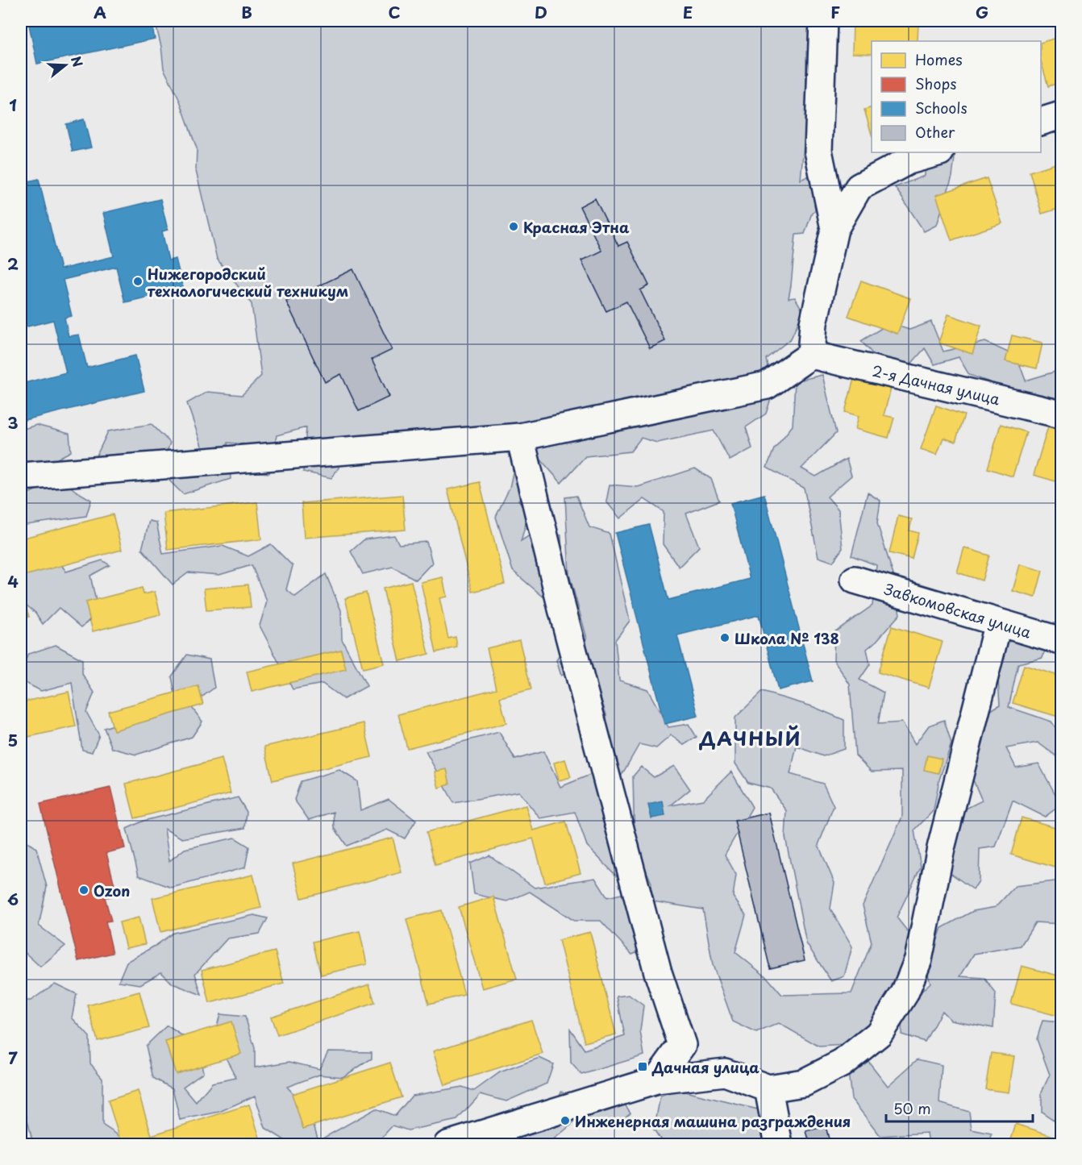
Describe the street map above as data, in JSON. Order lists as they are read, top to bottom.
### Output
{
  "streets": {
    "street": ["2-я Дачная улица", "Завкомовская улица"]
  },
  "districts": ["ДАЧНЫЙ"],
  "places": {
    "other": [
      "Красная Этна",
      "Нижегородский технологический техникум",
      "Школа № 138",
      "Ozon",
      "Инженерная машина разграждения"
    ],
    "transit": ["Дачная улица"]
  },
  "legend": [
    "Homes",
    "Shops",
    "Schools",
    "Other"
  ],
  "scale_bar": "50 m",
  "north": "right",
  "grid": {
    "columns": [
      "A",
      "B",
      "C",
      "D",
      "E",
      "F",
      "G"
    ],
    "rows": [
      "1",
      "2",
      "3",
      "4",
      "5",
      "6",
      "7"
    ]
  }
}
